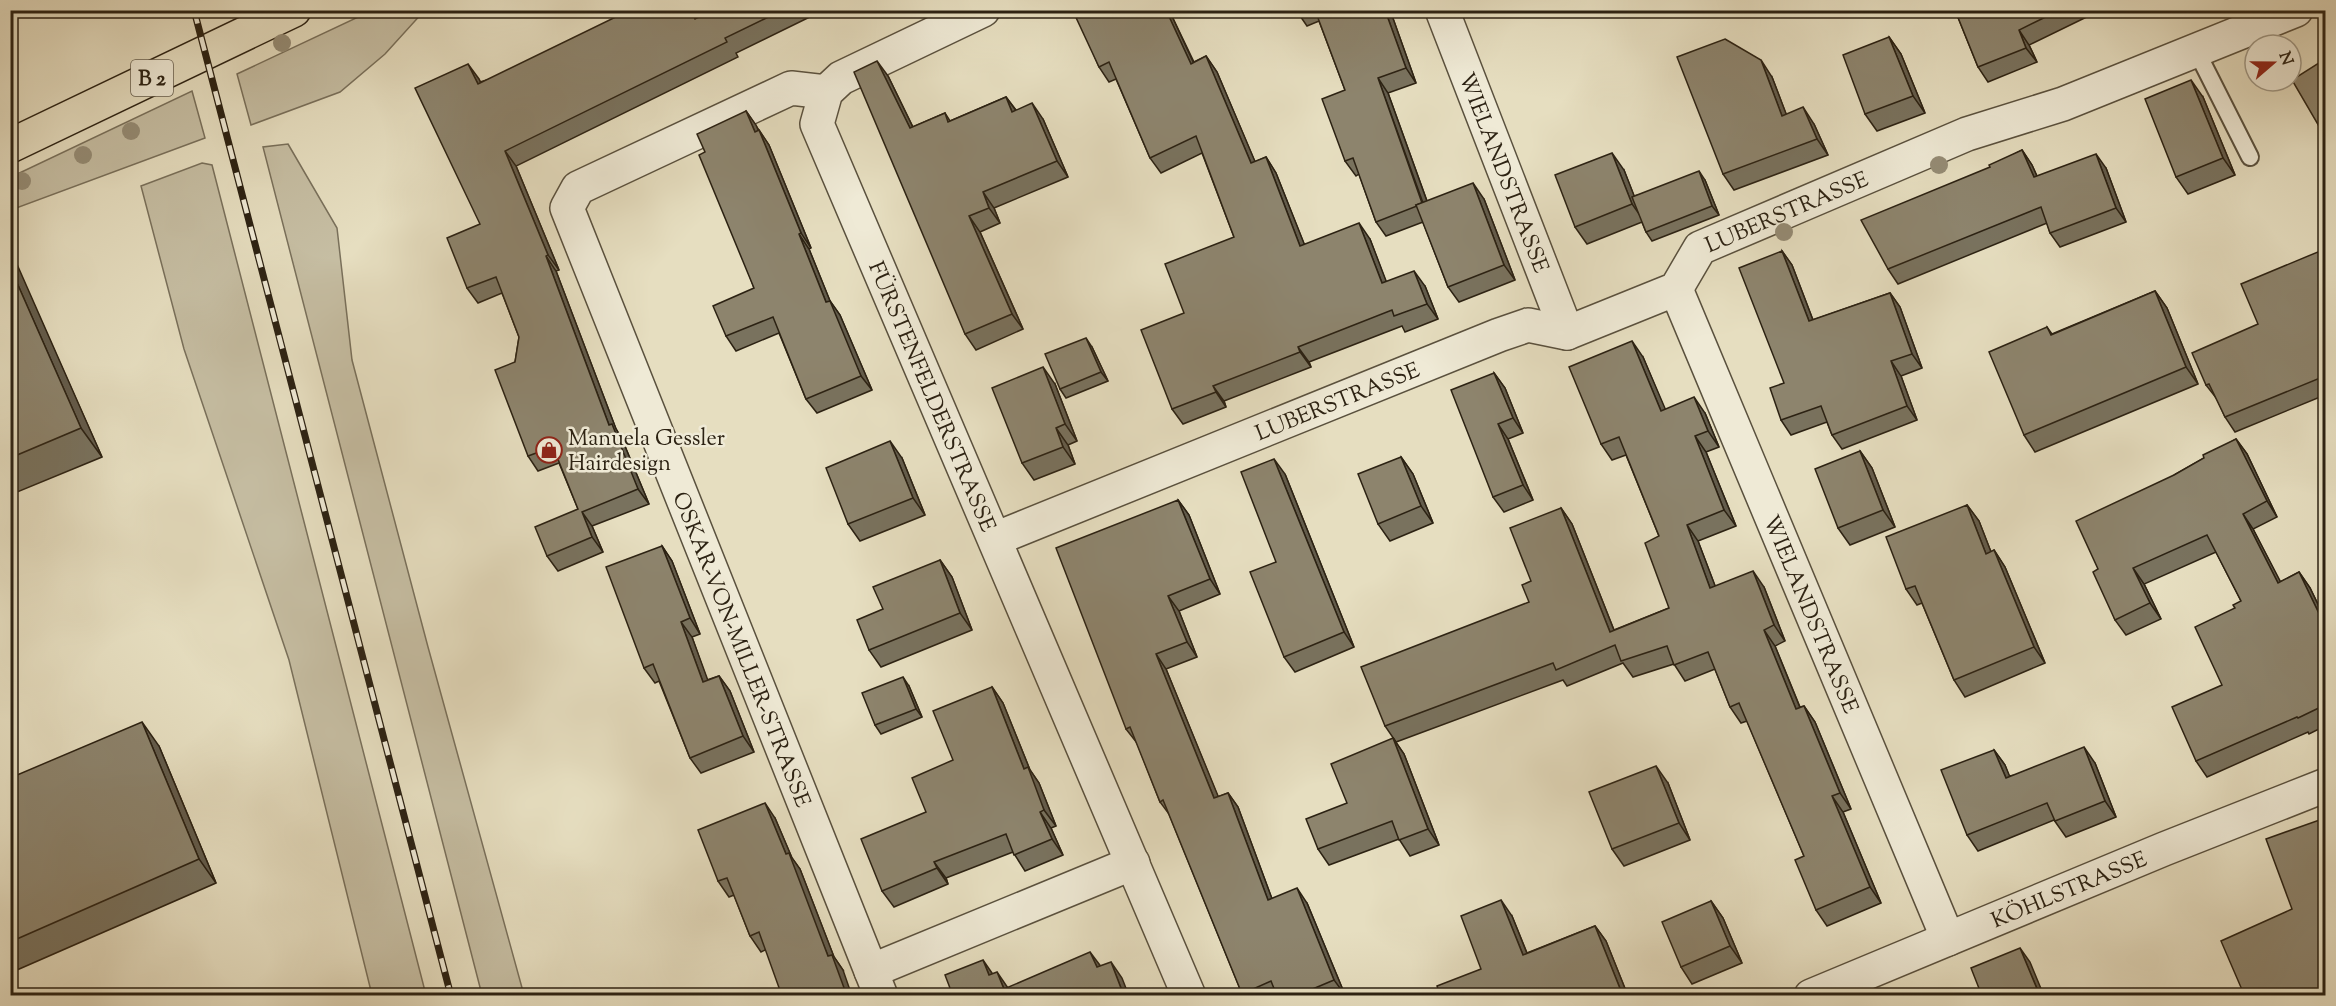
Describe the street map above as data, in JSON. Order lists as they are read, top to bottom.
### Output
{
  "streets": {
    "main road": ["B 2"],
    "street": [
      "WIELANDSTRASSE",
      "LUBERSTRASSE",
      "FÜRSTENFELDERSTRASSE",
      "OSKAR-VON-MILLER-STRASSE",
      "KÖHLSTRASSE"
    ]
  },
  "crossings": [
    ["WIELANDSTRASSE", "LUBERSTRASSE"],
    ["WIELANDSTRASSE", "KÖHLSTRASSE"],
    ["LUBERSTRASSE", "FÜRSTENFELDERSTRASSE"],
    ["FÜRSTENFELDERSTRASSE", "OSKAR-VON-MILLER-STRASSE"]
  ],
  "places": {
    "shop": ["Manuela Gessler Hairdesign"]
  },
  "north": "right"
}
